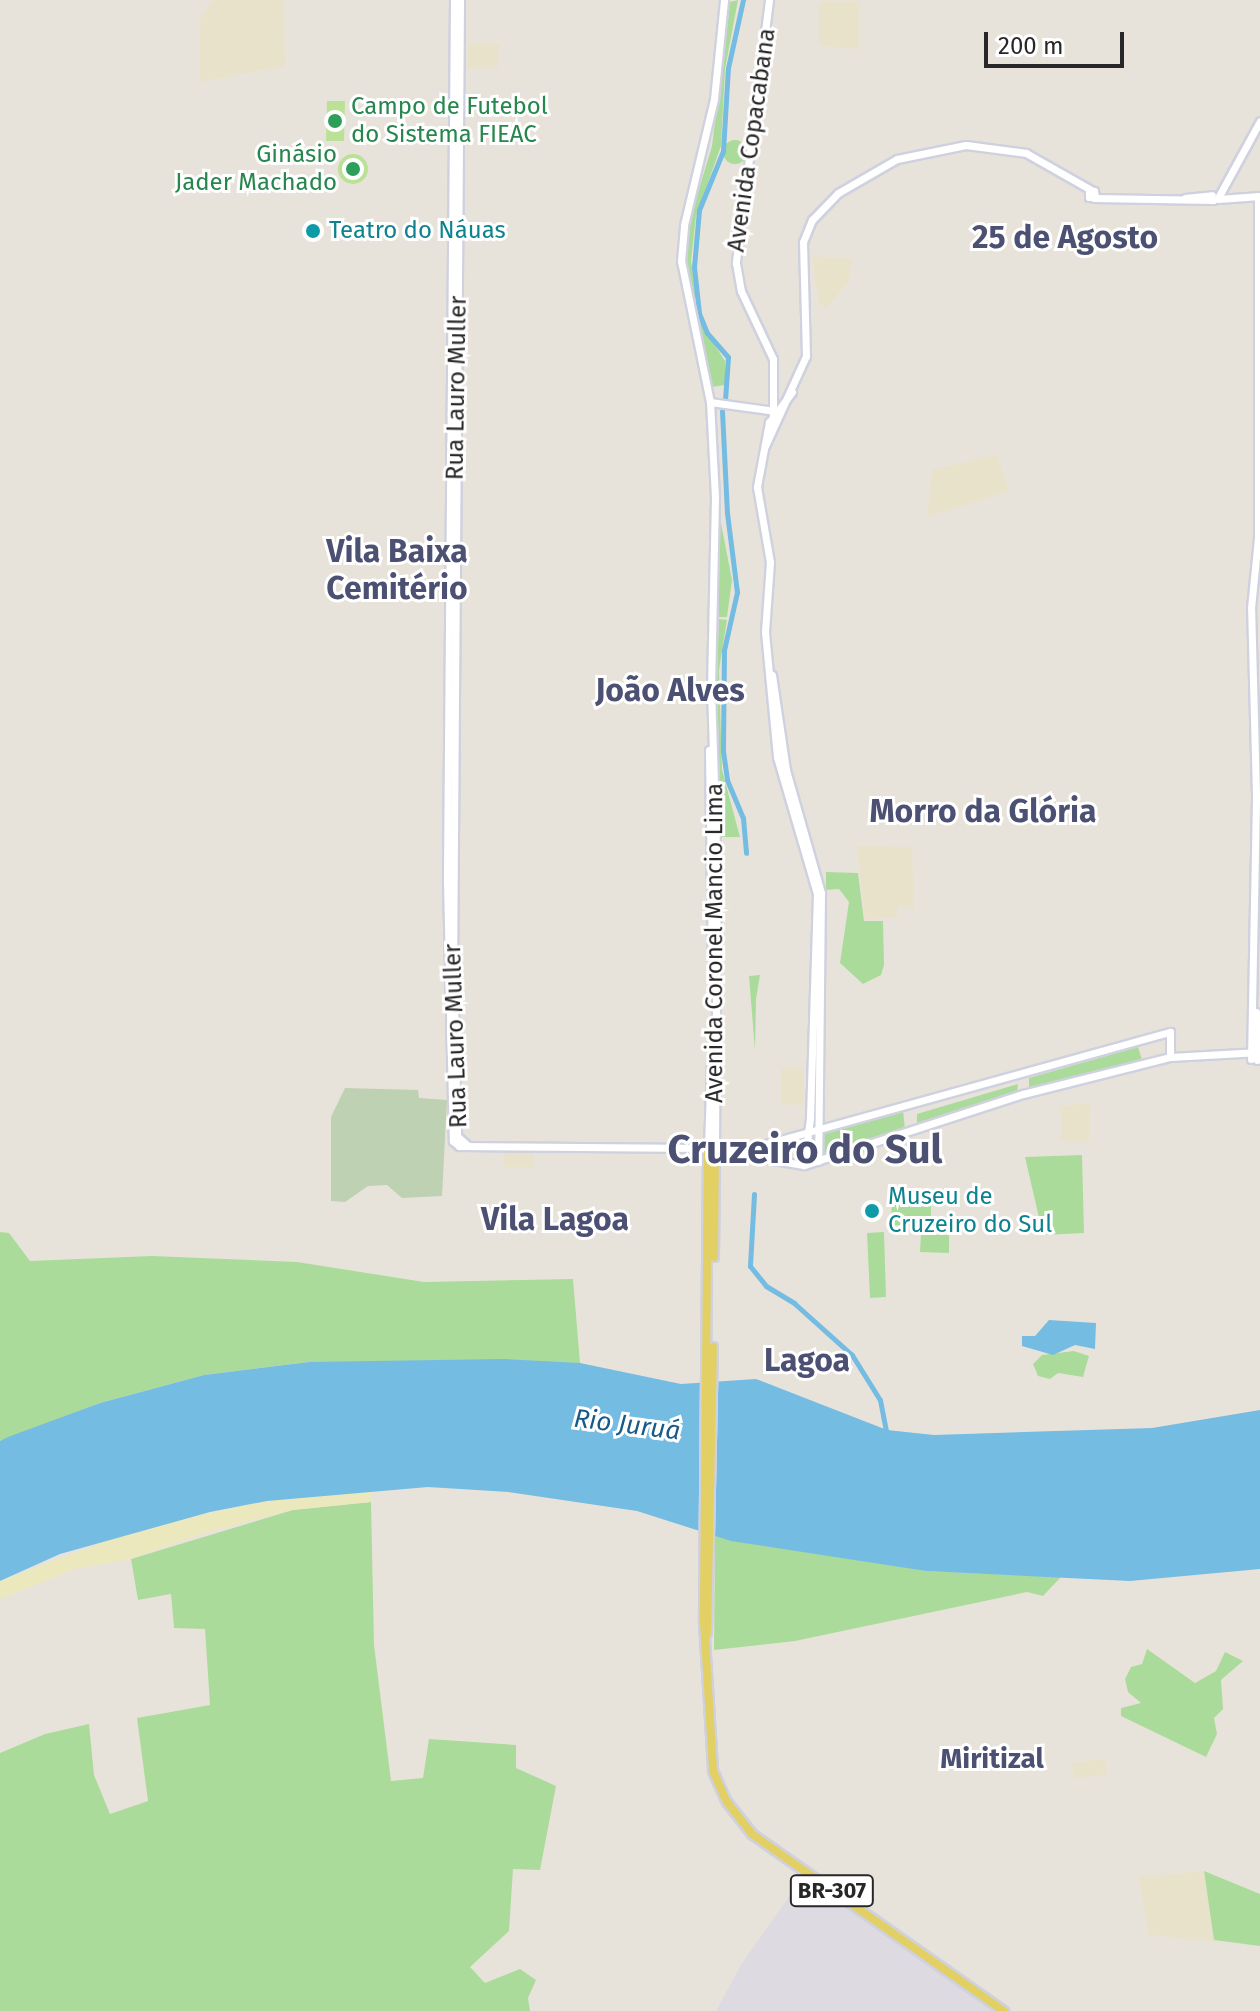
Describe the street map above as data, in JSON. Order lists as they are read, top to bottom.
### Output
{
  "streets": {
    "main road": ["BR-307"],
    "street": ["Avenida Copacabana", "Rua Lauro Muller", "Avenida Coronel Mancio Lima"]
  },
  "crossings": [
    ["Rua Lauro Muller", "Avenida Coronel Mancio Lima"],
    ["Rua Lauro Muller", "BR-307"],
    ["Avenida Coronel Mancio Lima", "BR-307"]
  ],
  "districts": [
    "25 de Agosto",
    "Vila Baixa Cemitério",
    "João Alves",
    "Morro da Glória",
    "Cruzeiro do Sul",
    "Vila Lagoa",
    "Lagoa",
    "Miritizal"
  ],
  "water": ["Rio Juruá"],
  "places": [
    "Campo de Futebol do Sistema FIEAC",
    "Ginásio Jader Machado",
    "Teatro do Náuas",
    "Museu de Cruzeiro do Sul"
  ],
  "scale_bar": "200 m"
}
